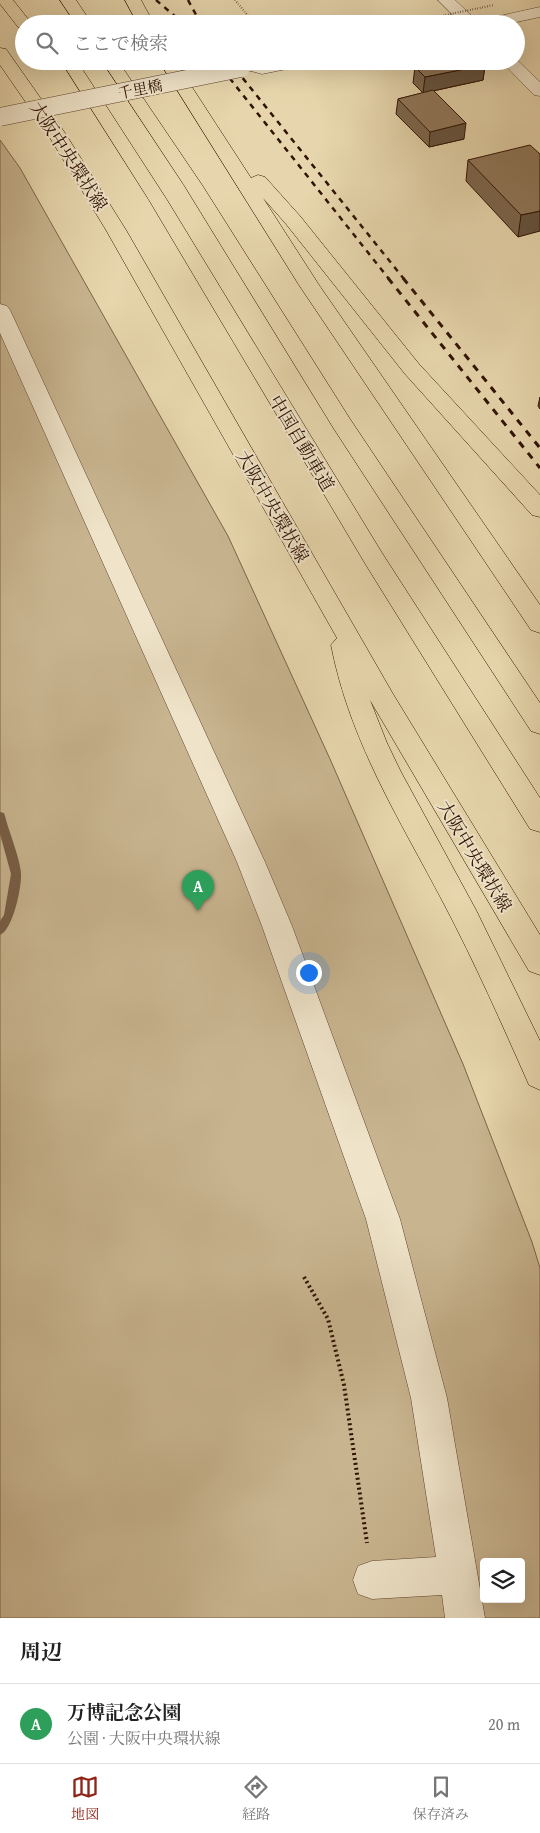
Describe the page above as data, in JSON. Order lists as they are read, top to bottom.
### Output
{
  "streets": {
    "main road": ["大阪中央環状線", "中国自動車道"],
    "street": ["千里橋"]
  },
  "page": {
    "search": "ここで検索",
    "pins": "A",
    "heading": "周辺",
    "list": [
      {
        "mark": "A",
        "name": "万博記念公園",
        "note": "公園 · 大阪中央環状線",
        "value": "20 m"
      }
    ],
    "nav": ["地図", "経路", "保存済み"]
  }
}
